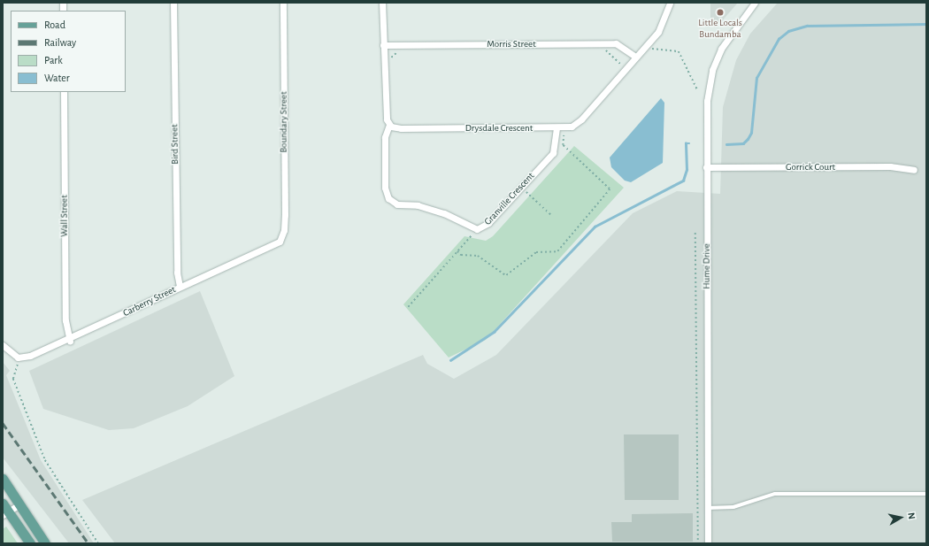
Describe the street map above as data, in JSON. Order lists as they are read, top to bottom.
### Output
{
  "streets": {
    "street": [
      "Morris Street",
      "Boundary Street",
      "Drysdale Crescent",
      "Bird Street",
      "Gorrick Court",
      "Granville Crescent",
      "Wall Street",
      "Hume Drive",
      "Carberry Street"
    ]
  },
  "crossings": [
    ["Morris Street", "Drysdale Crescent"],
    ["Boundary Street", "Carberry Street"],
    ["Drysdale Crescent", "Granville Crescent"],
    ["Bird Street", "Carberry Street"],
    ["Gorrick Court", "Hume Drive"],
    ["Wall Street", "Carberry Street"]
  ],
  "places": ["Little Locals Bundamba"],
  "legend": [
    "Road",
    "Railway",
    "Park",
    "Water"
  ],
  "north": "right"
}
